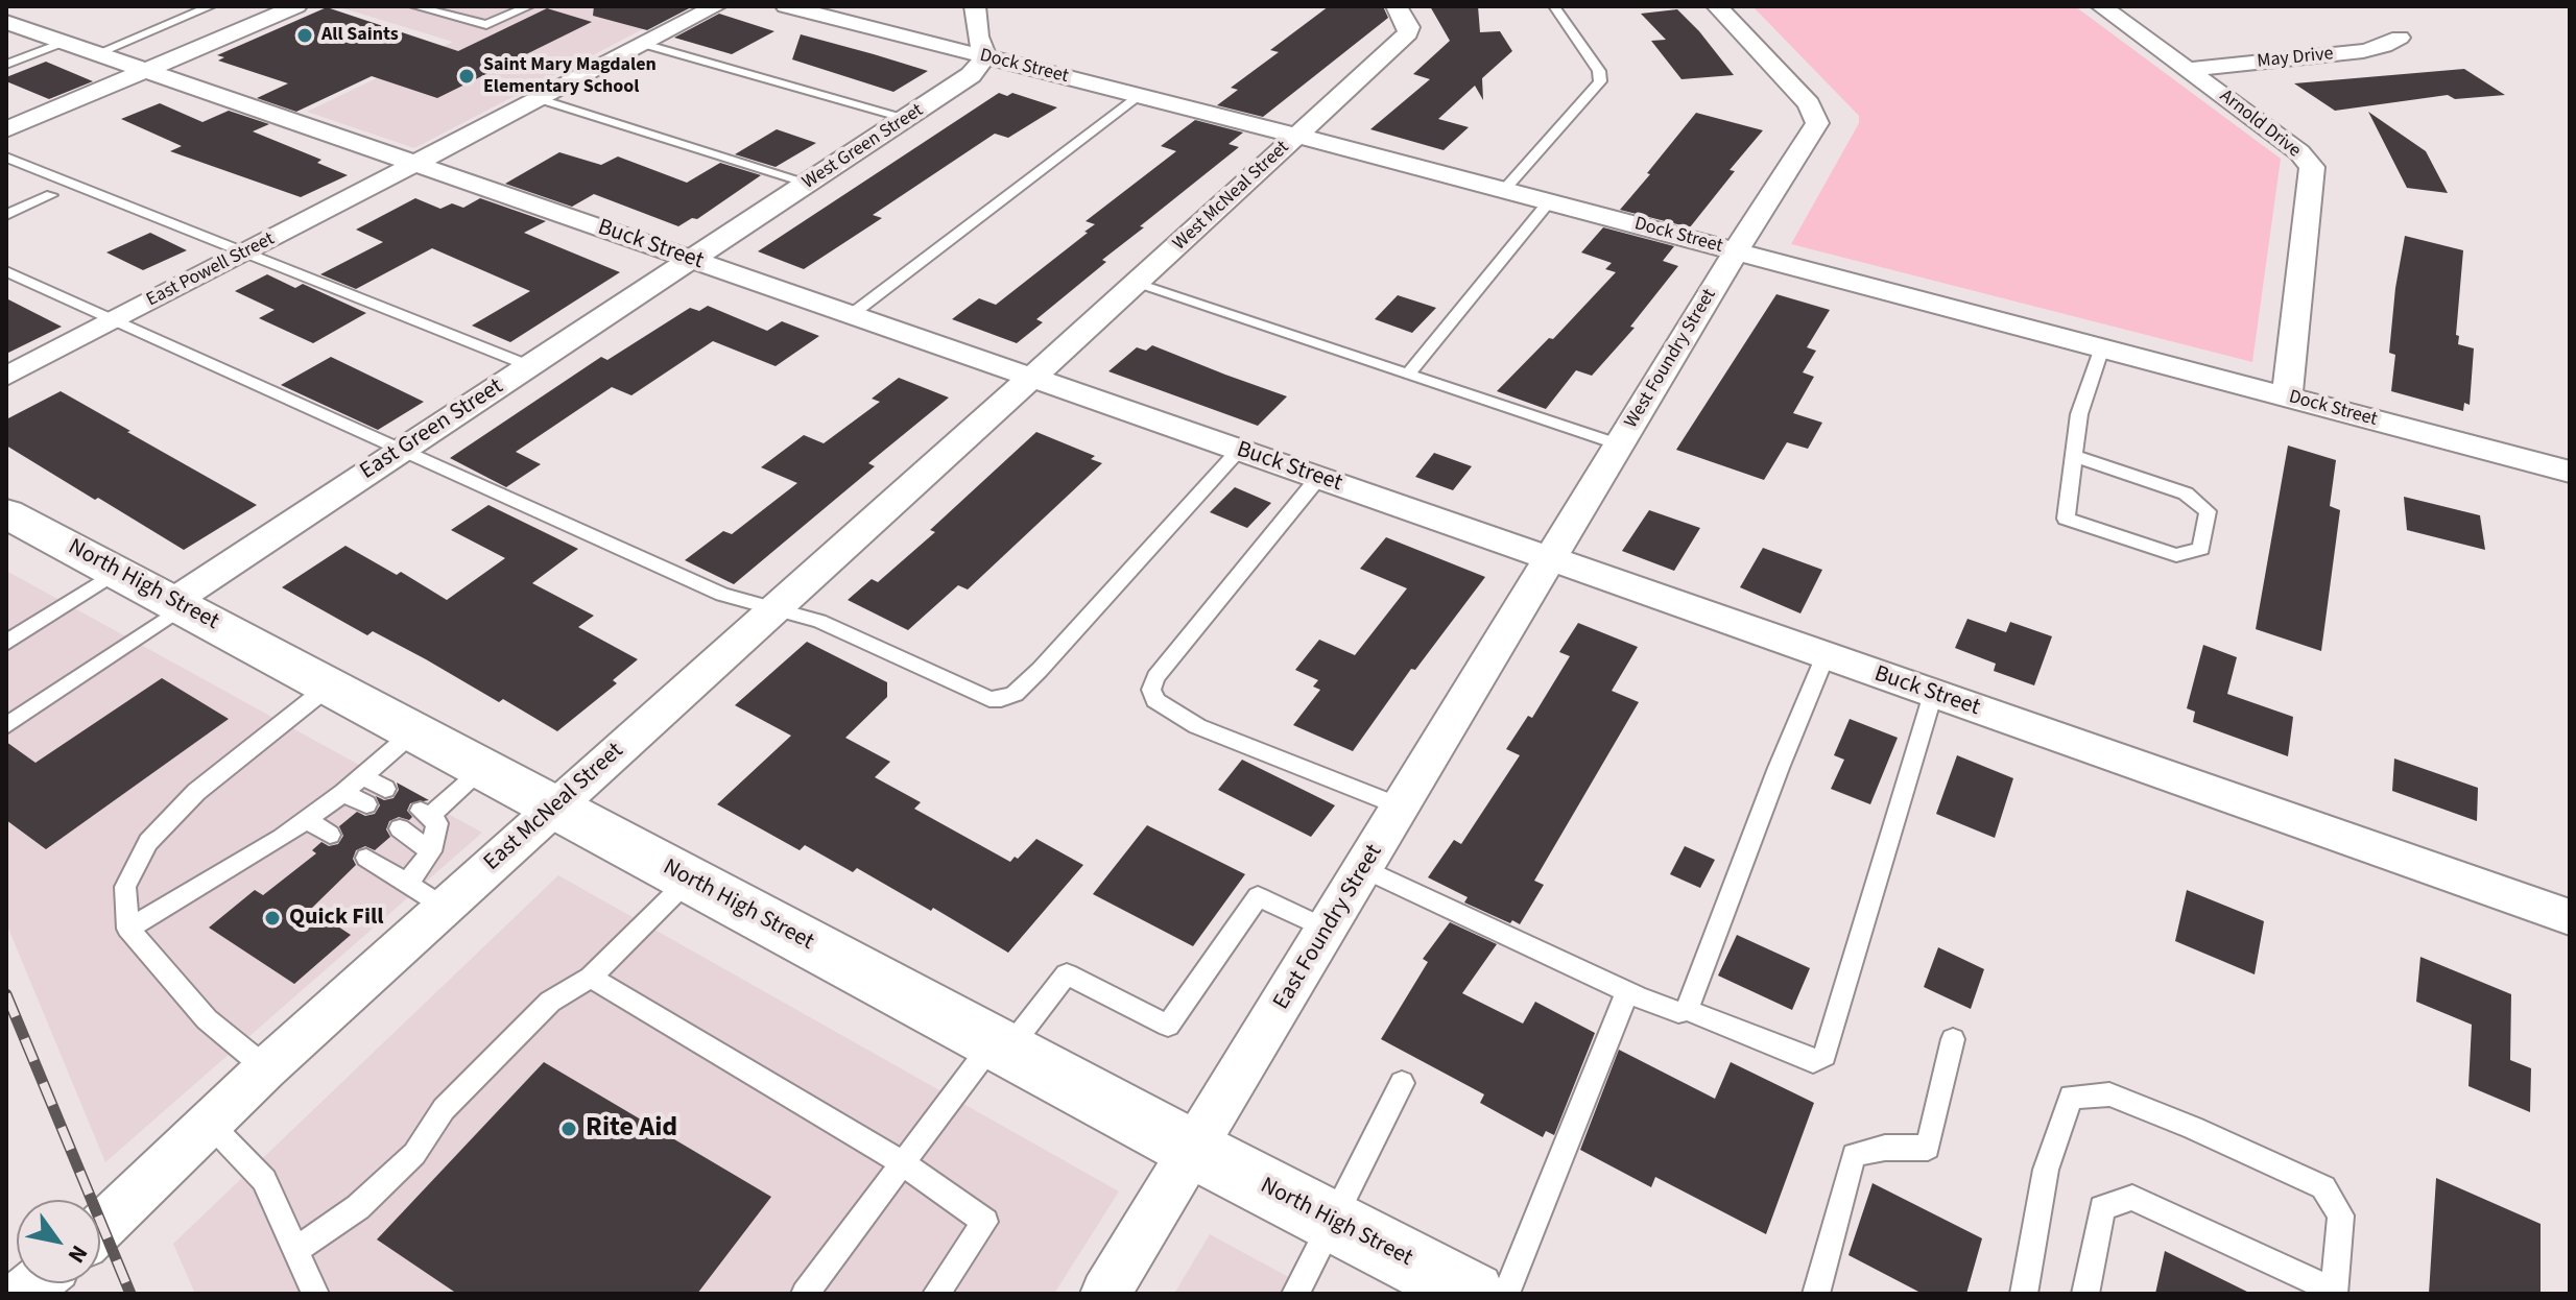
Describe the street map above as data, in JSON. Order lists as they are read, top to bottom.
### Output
{
  "streets": {
    "street": [
      "May Drive",
      "Dock Street",
      "Arnold Drive",
      "West Green Street",
      "West McNeal Street",
      "Buck Street",
      "East Powell Street",
      "West Foundry Street",
      "East Green Street",
      "North High Street",
      "East McNeal Street",
      "East Foundry Street"
    ]
  },
  "crossings": [
    ["May Drive", "Arnold Drive"],
    ["Dock Street", "Arnold Drive"],
    ["Dock Street", "West Green Street"],
    ["Dock Street", "West McNeal Street"],
    ["Dock Street", "West Foundry Street"],
    ["West Green Street", "Buck Street"],
    ["West Green Street", "East Green Street"],
    ["West McNeal Street", "Buck Street"],
    ["West McNeal Street", "East McNeal Street"],
    ["Buck Street", "East Powell Street"],
    ["Buck Street", "West Foundry Street"],
    ["Buck Street", "East Green Street"],
    ["Buck Street", "East McNeal Street"],
    ["Buck Street", "East Foundry Street"],
    ["West Foundry Street", "East Foundry Street"],
    ["East Green Street", "North High Street"],
    ["North High Street", "East McNeal Street"],
    ["North High Street", "East Foundry Street"]
  ],
  "places": [
    "All Saints",
    "Saint Mary Magdalen Elementary School",
    "Quick Fill",
    "Rite Aid"
  ],
  "north": "bottom right"
}
